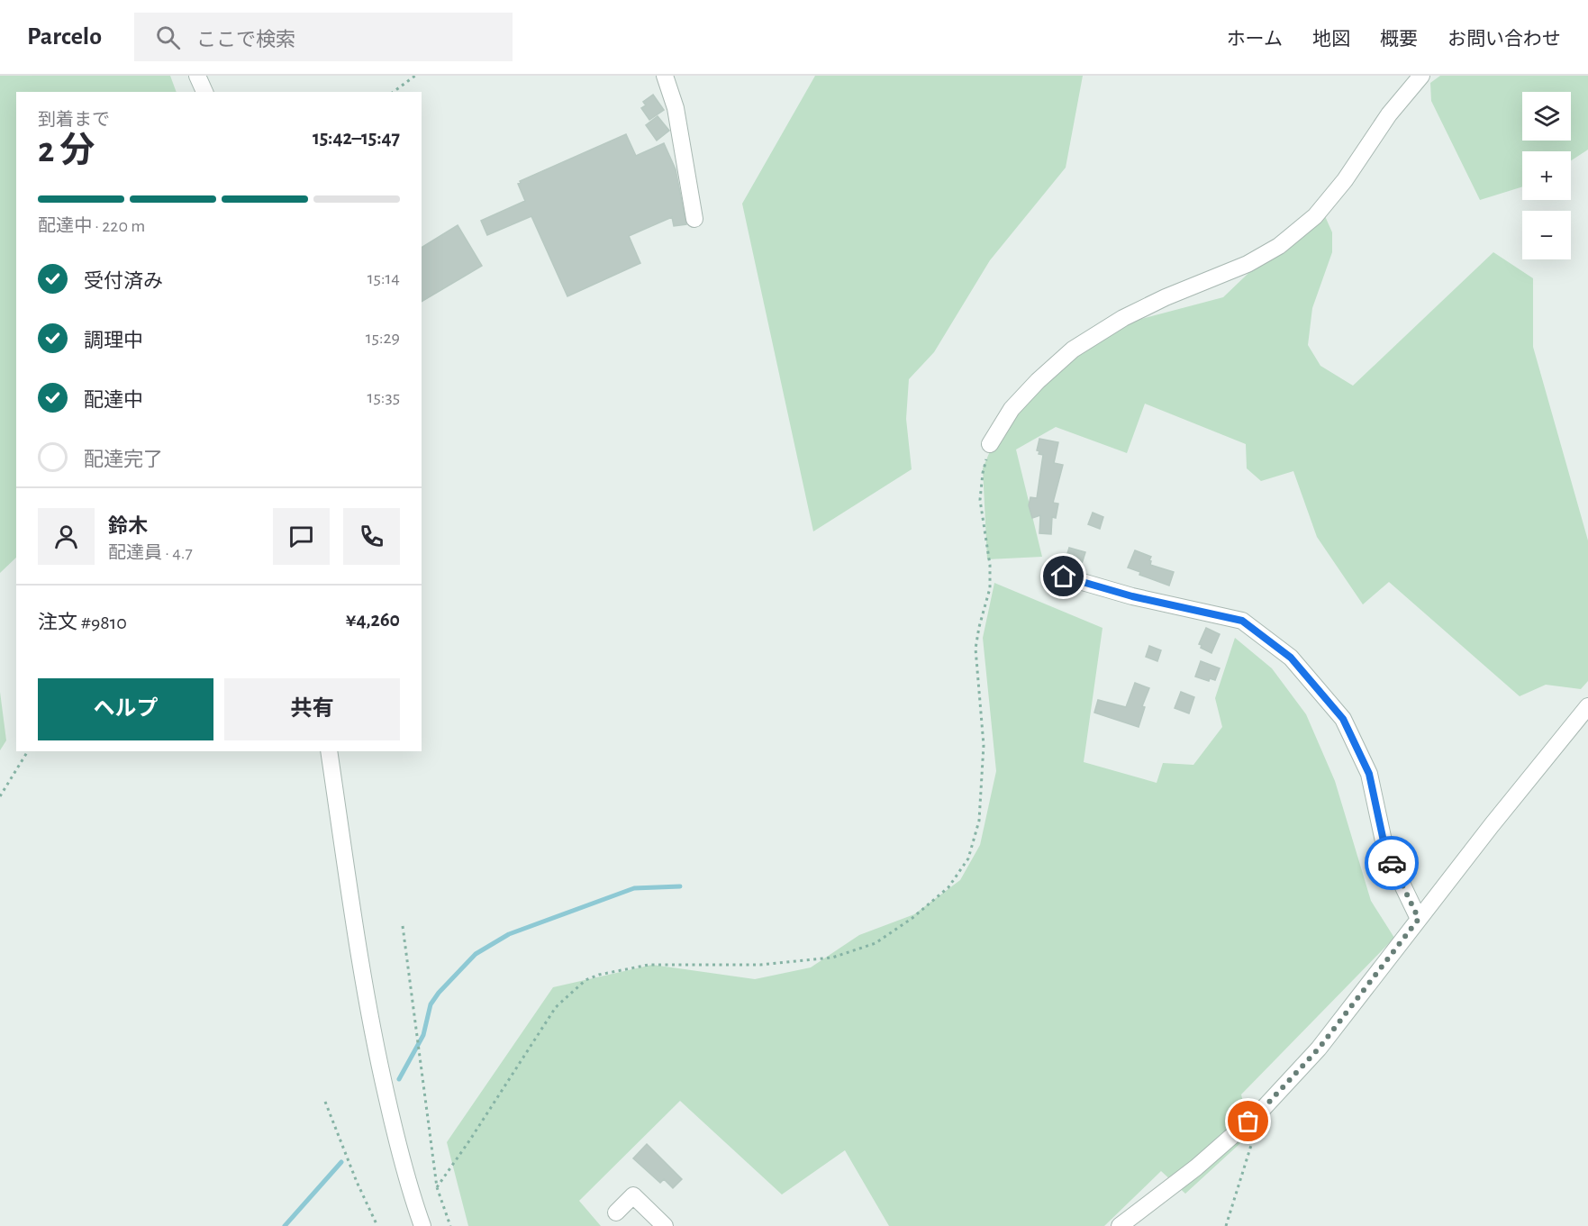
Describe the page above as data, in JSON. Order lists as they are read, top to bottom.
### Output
{
  "page": {
    "header": "Parcelo",
    "search": "ここで検索",
    "nav": [
      "ホーム",
      "地図",
      "概要",
      "お問い合わせ"
    ],
    "map_buttons": ["+", "−"],
    "heading": ["2 分", "到着まで", "15:42–15:47"],
    "panel": [
      "鈴木",
      "配達員 · 4.7",
      "注文 #9810",
      "¥4,260"
    ],
    "bar": "配達中 · 220 m",
    "list": [
      ["受付済み", "15:14"],
      ["調理中", "15:29"],
      ["配達中", "15:35"],
      "配達完了"
    ],
    "buttons": ["ヘルプ", "共有"]
  }
}
